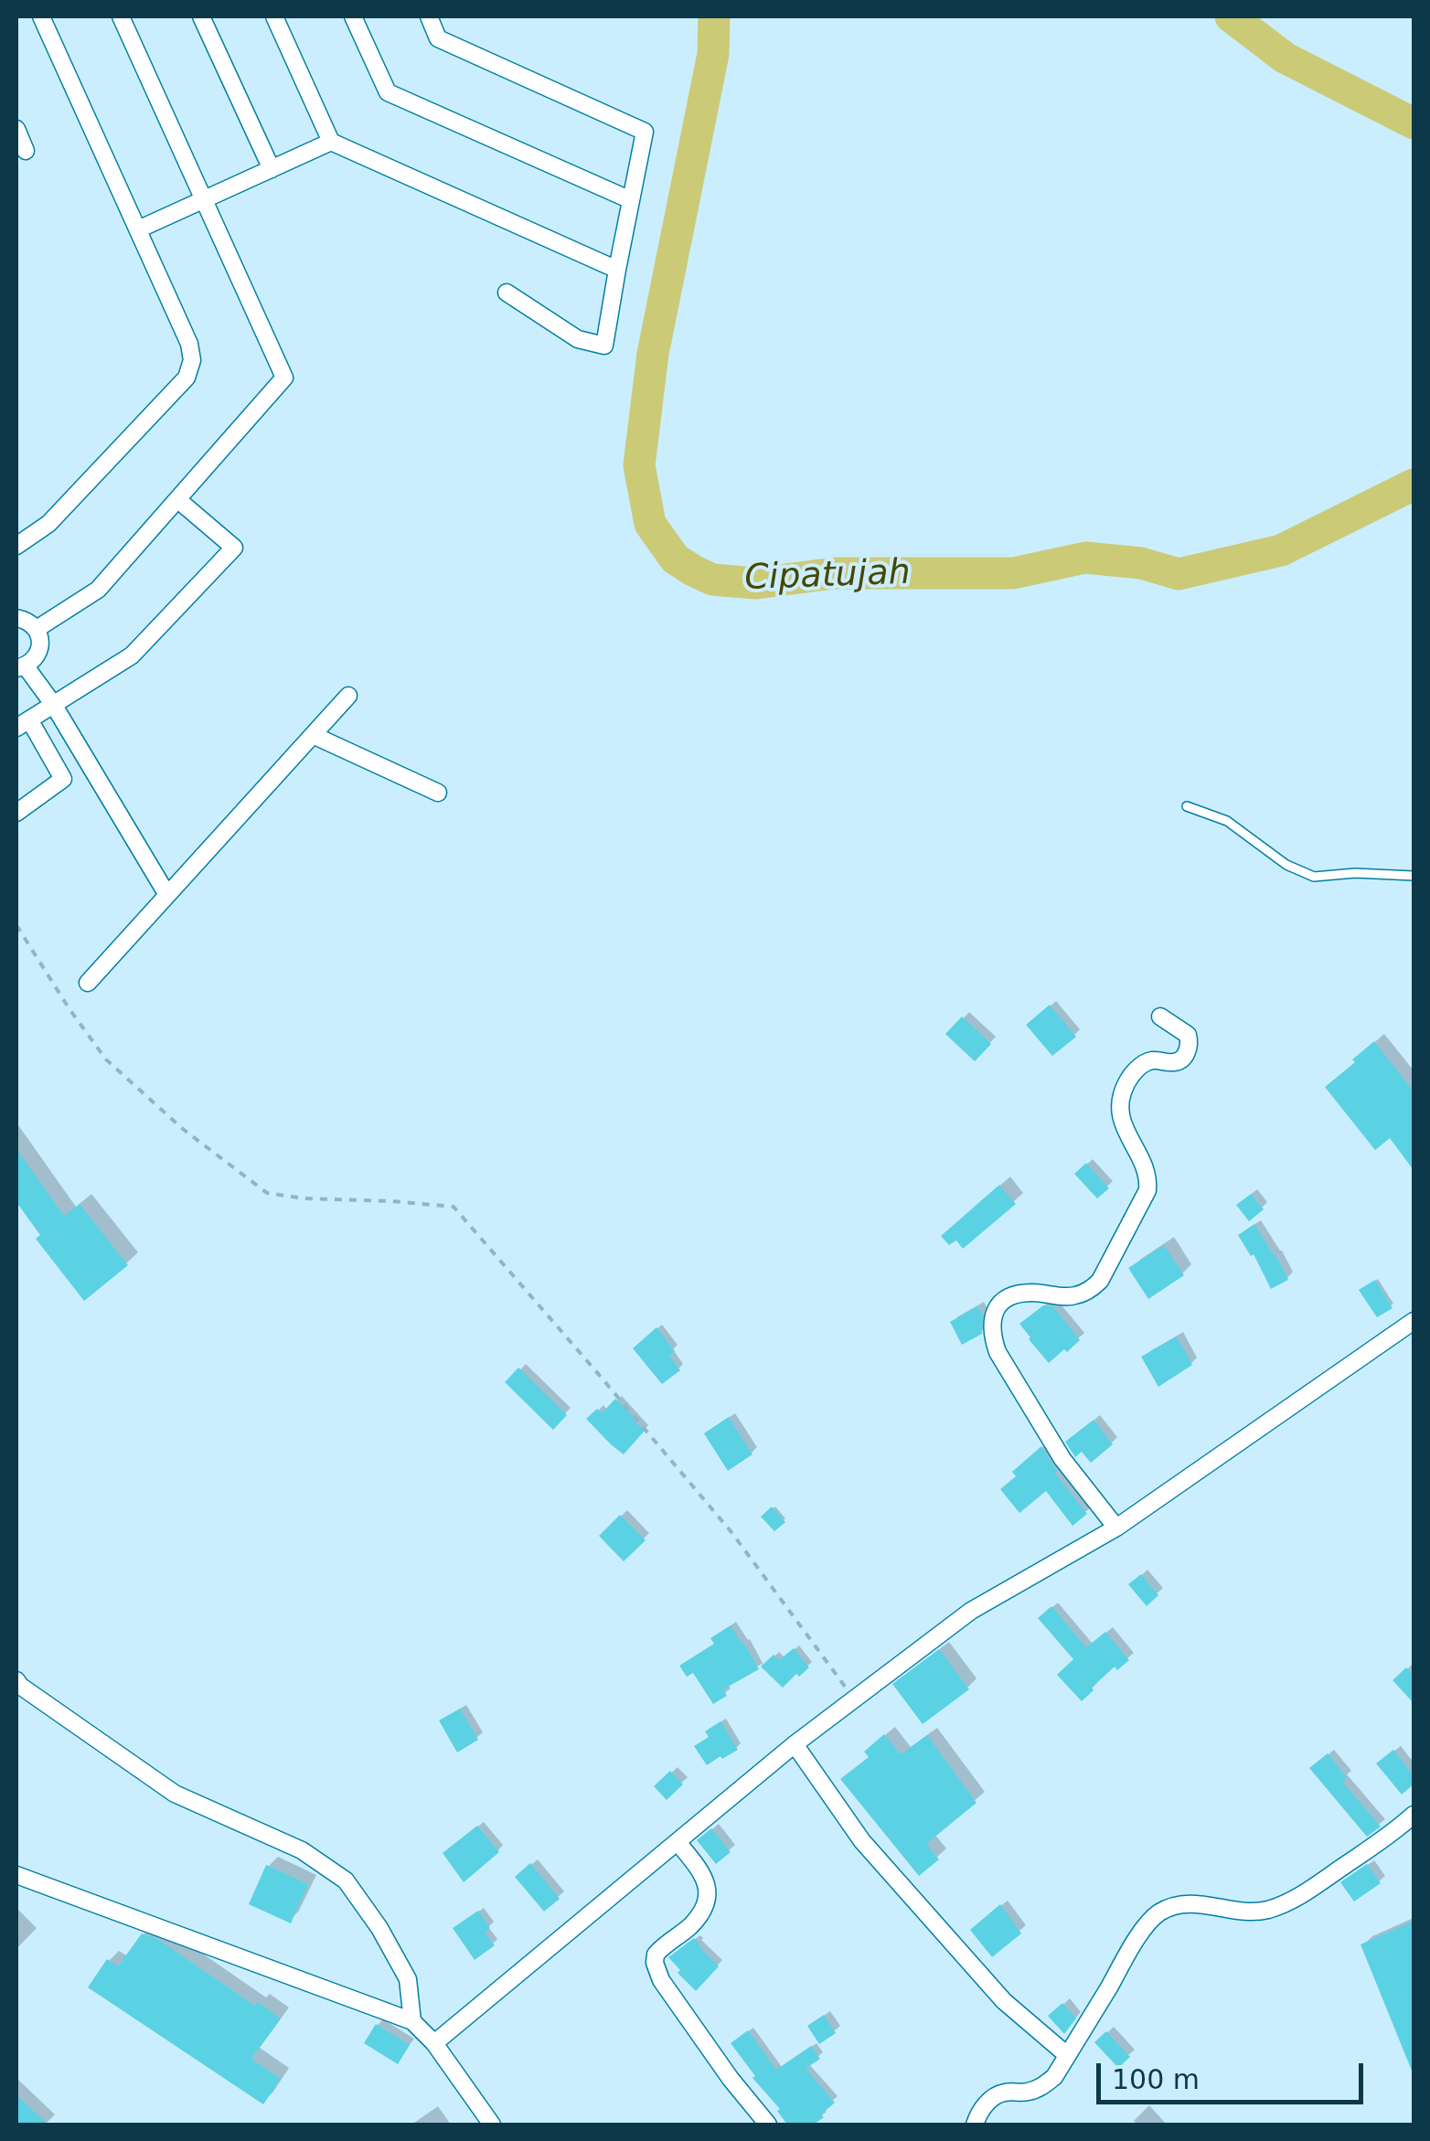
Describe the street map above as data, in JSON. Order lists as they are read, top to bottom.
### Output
{
  "water": ["Cipatujah"],
  "scale_bar": "100 m"
}
